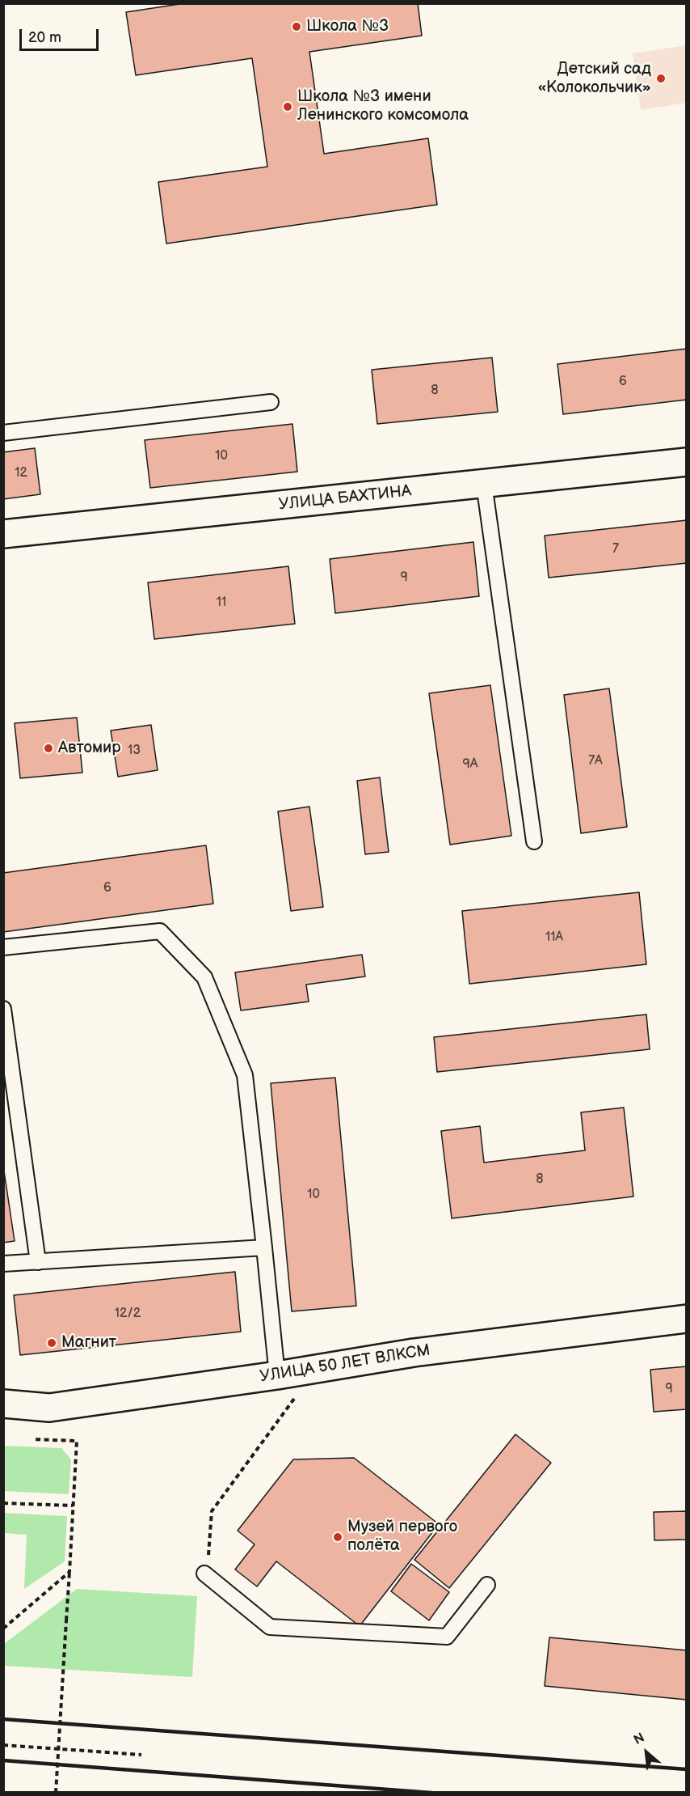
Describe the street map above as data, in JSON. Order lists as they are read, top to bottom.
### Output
{
  "streets": {
    "street": ["УЛИЦА БАХТИНА", "УЛИЦА 50 ЛЕТ ВЛКСМ"]
  },
  "places": [
    "Школа №3",
    "Детский сад «Колокольчик»",
    "Школа №3 имени Ленинского комсомола",
    "Автомир",
    "Магнит",
    "Музей первого полёта"
  ],
  "house_numbers": [
    "6",
    "8",
    "10",
    "12",
    "7",
    "9",
    "11",
    "13",
    "7А",
    "9А",
    "6",
    "11А",
    "8",
    "10",
    "12/2",
    "9"
  ],
  "scale_bar": "20 m",
  "north": "top left"
}
